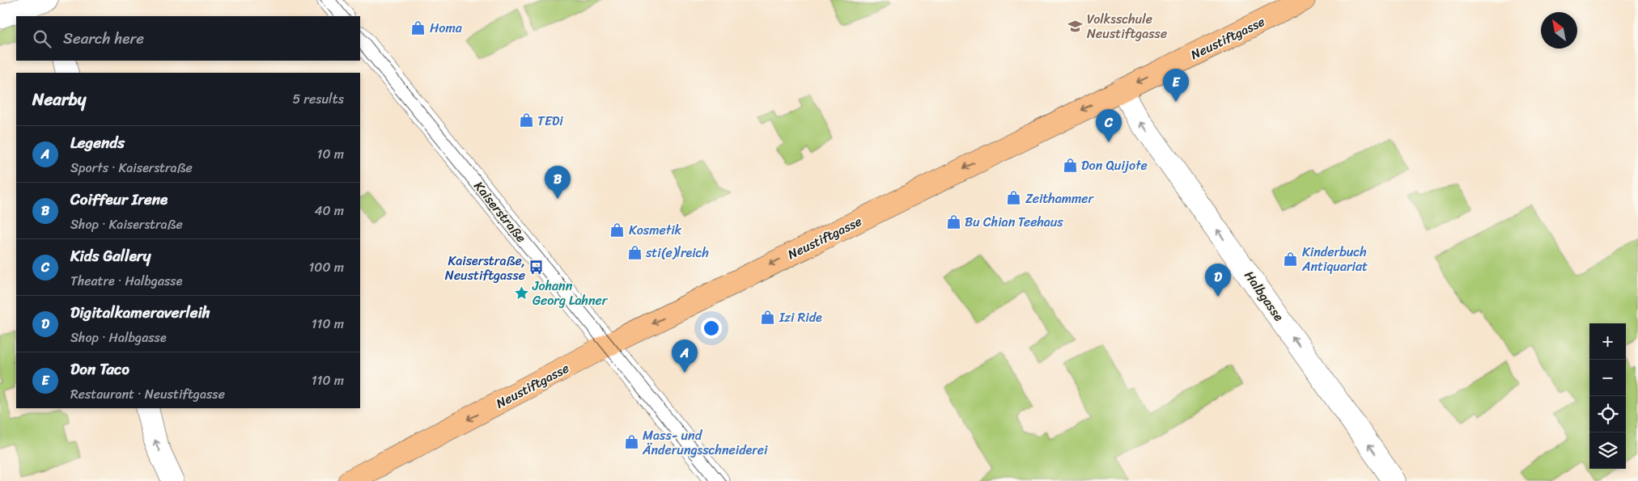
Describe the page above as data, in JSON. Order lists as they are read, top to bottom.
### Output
{
  "streets": {
    "main road": ["Neustiftgasse"],
    "street": ["Kaiserstraße", "Halbgasse"]
  },
  "crossings": [
    ["Neustiftgasse", "Kaiserstraße"],
    ["Neustiftgasse", "Halbgasse"]
  ],
  "one_way": ["Neustiftgasse", "Halbgasse"],
  "places": {
    "school or university": ["Volksschule Neustiftgasse"],
    "shop": [
      "Homa",
      "TEDi",
      "Don Quijote",
      "Zeithammer",
      "Bu Chian Teehaus",
      "Kosmetik",
      "sti(e)lreich",
      "Kinderbuch Antiquariat",
      "Izi Ride",
      "Mass- und Änderungsschneiderei"
    ],
    "bus stop": ["Kaiserstraße, Neustiftgasse"],
    "place": ["Johann Georg Lahner"]
  },
  "north": "top left",
  "page": {
    "search": "Search here",
    "pins": [
      "E",
      "C",
      "B",
      "D",
      "A"
    ],
    "heading": ["Nearby", "5 results"],
    "list": [
      {
        "mark": "A",
        "name": "Legends",
        "note": "Sports · Kaiserstraße",
        "value": "10 m"
      },
      {
        "mark": "B",
        "name": "Coiffeur Irene",
        "note": "Shop · Kaiserstraße",
        "value": "40 m"
      },
      {
        "mark": "C",
        "name": "Kids Gallery",
        "note": "Theatre · Halbgasse",
        "value": "100 m"
      },
      {
        "mark": "D",
        "name": "Digitalkameraverleih",
        "note": "Shop · Halbgasse",
        "value": "110 m"
      },
      {
        "mark": "E",
        "name": "Don Taco",
        "note": "Restaurant · Neustiftgasse",
        "value": "110 m"
      }
    ],
    "map_buttons": ["+", "−"]
  }
}
